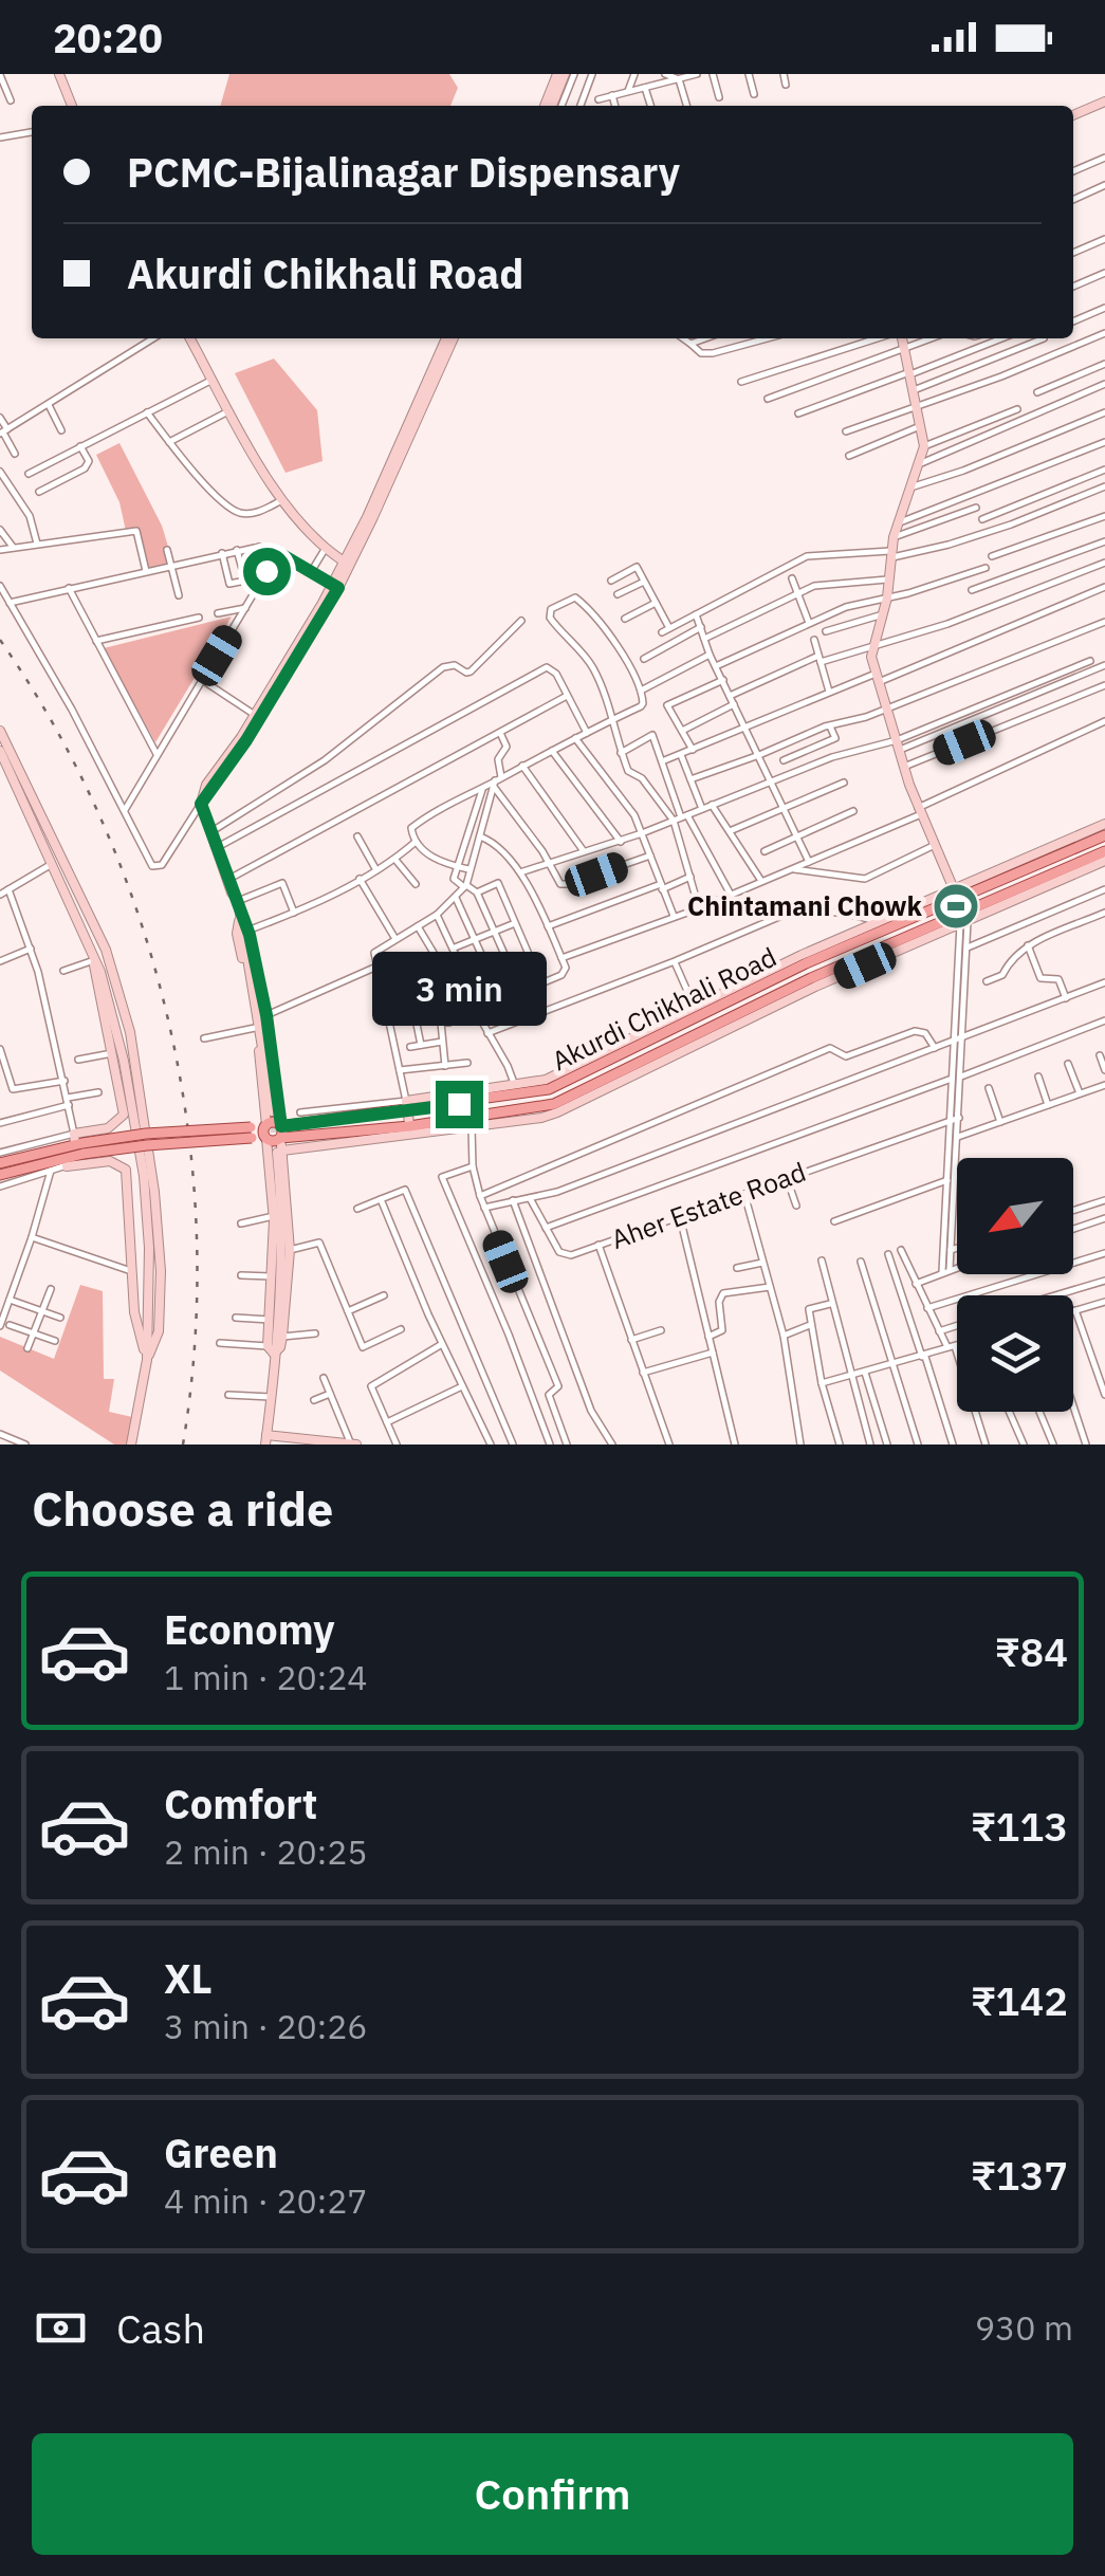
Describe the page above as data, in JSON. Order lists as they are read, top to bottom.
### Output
{
  "streets": {
    "main road": ["Akurdi Chikhali Road"],
    "street": ["Aher Estate Road"]
  },
  "places": {
    "sports": ["Chintamani Chowk"]
  },
  "north": "bottom left",
  "page": {
    "status": "20:20",
    "banner": ["PCMC-Bijalinagar Dispensary", "Akurdi Chikhali Road"],
    "bubble": "3 min",
    "heading": "Choose a ride",
    "list": [
      {
        "name": "Economy",
        "note": "1 min · 20:24",
        "value": "₹84"
      },
      {
        "name": "Comfort",
        "note": "2 min · 20:25",
        "value": "₹113"
      },
      {
        "name": "XL",
        "note": "3 min · 20:26",
        "value": "₹142"
      },
      {
        "name": "Green",
        "note": "4 min · 20:27",
        "value": "₹137"
      }
    ],
    "pay": ["Cash", "930 m"],
    "buttons": "Confirm"
  }
}
